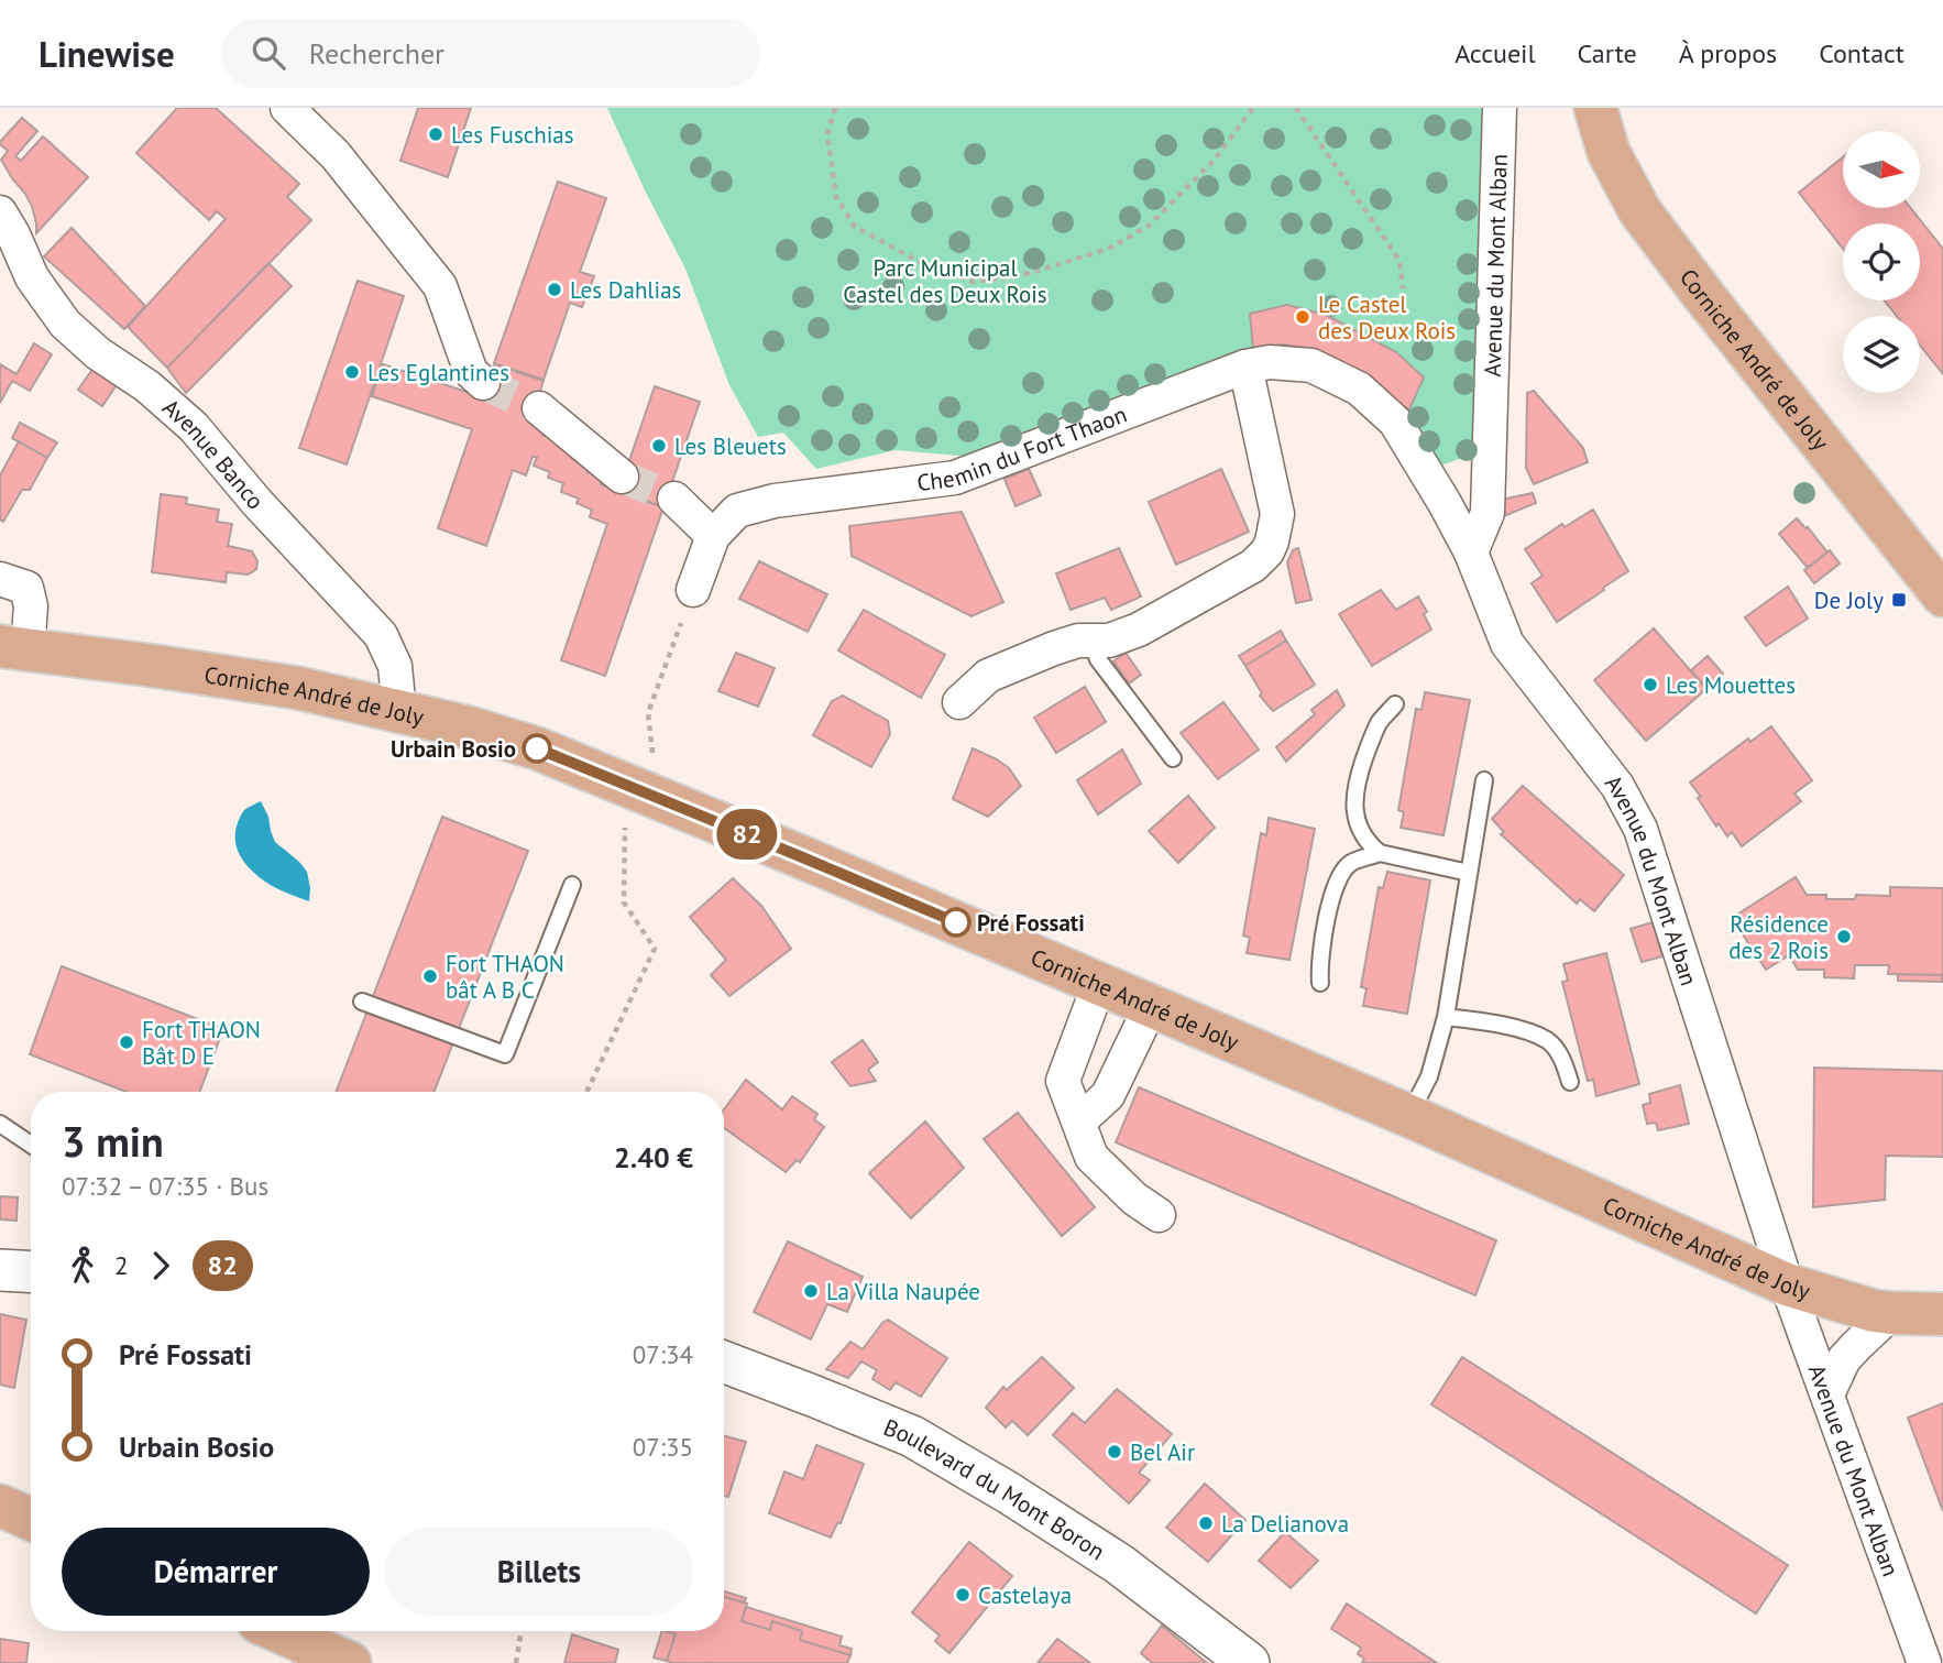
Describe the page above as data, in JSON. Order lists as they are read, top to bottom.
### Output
{
  "streets": {
    "main road": ["Corniche André de Joly"],
    "street": [
      "Avenue du Mont Alban",
      "Chemin du Fort Thaon",
      "Avenue Banco",
      "Boulevard du Mont Boron"
    ]
  },
  "crossings": [
    ["Avenue du Mont Alban", "Corniche André de Joly"],
    ["Avenue du Mont Alban", "Chemin du Fort Thaon"],
    ["Corniche André de Joly", "Avenue Banco"]
  ],
  "parks": ["Parc Municipal Castel des Deux Rois"],
  "places": {
    "other": [
      "Les Fuschias",
      "Les Dahlias",
      "Le Castel des Deux Rois",
      "Les Eglantines",
      "Les Bleuets",
      "Les Mouettes",
      "Urbain Bosio",
      "Pré Fossati",
      "Résidence des 2 Rois",
      "Fort THAON bât A B C",
      "Fort THAON Bât D E",
      "La Villa Naupée",
      "Bel Air",
      "La Delianova",
      "Castelaya"
    ],
    "transit": ["De Joly"]
  },
  "lines": ["bus line 82"],
  "north": "right",
  "page": {
    "header": "Linewise",
    "search": "Rechercher",
    "nav": [
      "Accueil",
      "Carte",
      "À propos",
      "Contact"
    ],
    "on_map": "82",
    "heading": ["3 min", "07:32 – 07:35 · Bus", "2.40 €"],
    "legs": ["2", "82"],
    "list": [
      {
        "name": "Pré Fossati",
        "value": "07:34"
      },
      {
        "name": "Urbain Bosio",
        "value": "07:35"
      }
    ],
    "buttons": ["Démarrer", "Billets"]
  }
}
